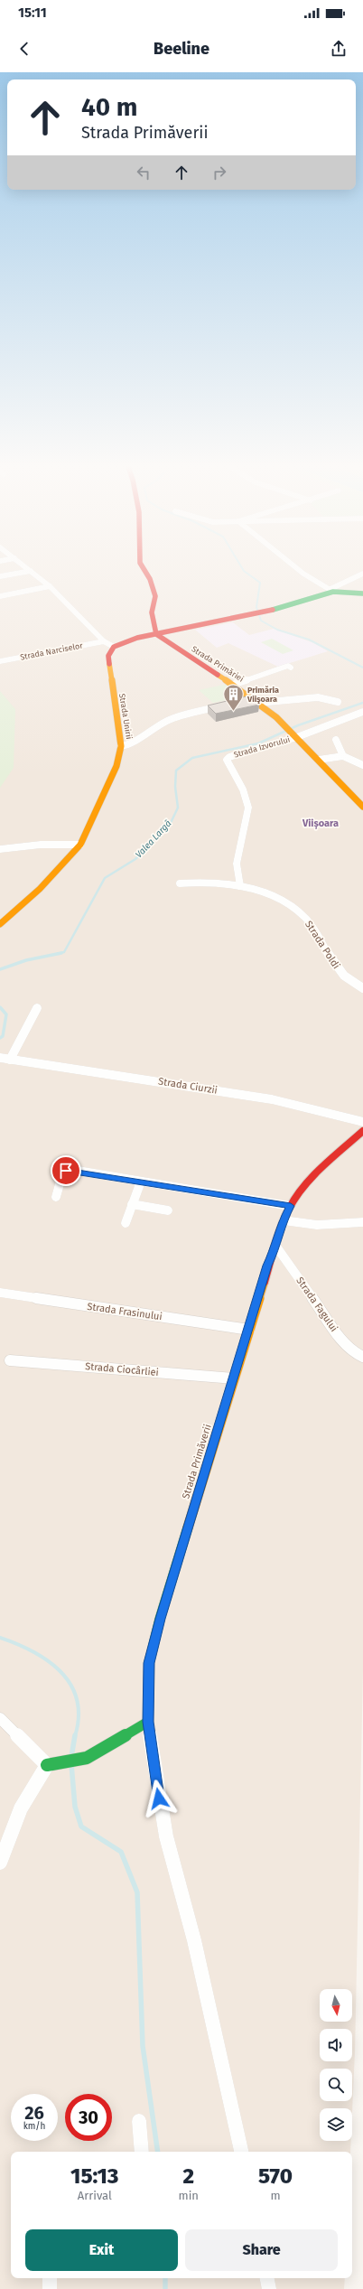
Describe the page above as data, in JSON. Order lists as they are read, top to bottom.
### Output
{
  "streets": {
    "street": [
      "Strada Narciselor",
      "Strada Primăriei",
      "Strada Unirii",
      "Strada Izvorului",
      "Strada Poldi",
      "Strada Ciurzii",
      "Strada Fagului",
      "Strada Frasinului",
      "Strada Ciocârliei",
      "Strada Primăverii"
    ]
  },
  "crossings": [
    ["Strada Primăriei", "Strada Izvorului"],
    ["Strada Izvorului", "Strada Poldi"],
    ["Strada Fagului", "Strada Primăverii"],
    ["Strada Frasinului", "Strada Primăverii"],
    ["Strada Ciocârliei", "Strada Primăverii"]
  ],
  "districts": ["Viișoara"],
  "water": ["Valea Largă"],
  "places": {
    "building": ["Primăria Viişoara"]
  },
  "north": "bottom",
  "page": {
    "status": "15:11",
    "header": "Beeline",
    "turn": ["40 m", "Strada Primăverii"],
    "speed": "26 km/h",
    "limit": "30",
    "eta": [
      "15:13",
      "Arrival",
      "2",
      "min",
      "570",
      "m"
    ],
    "buttons": ["Exit", "Share"]
  }
}
